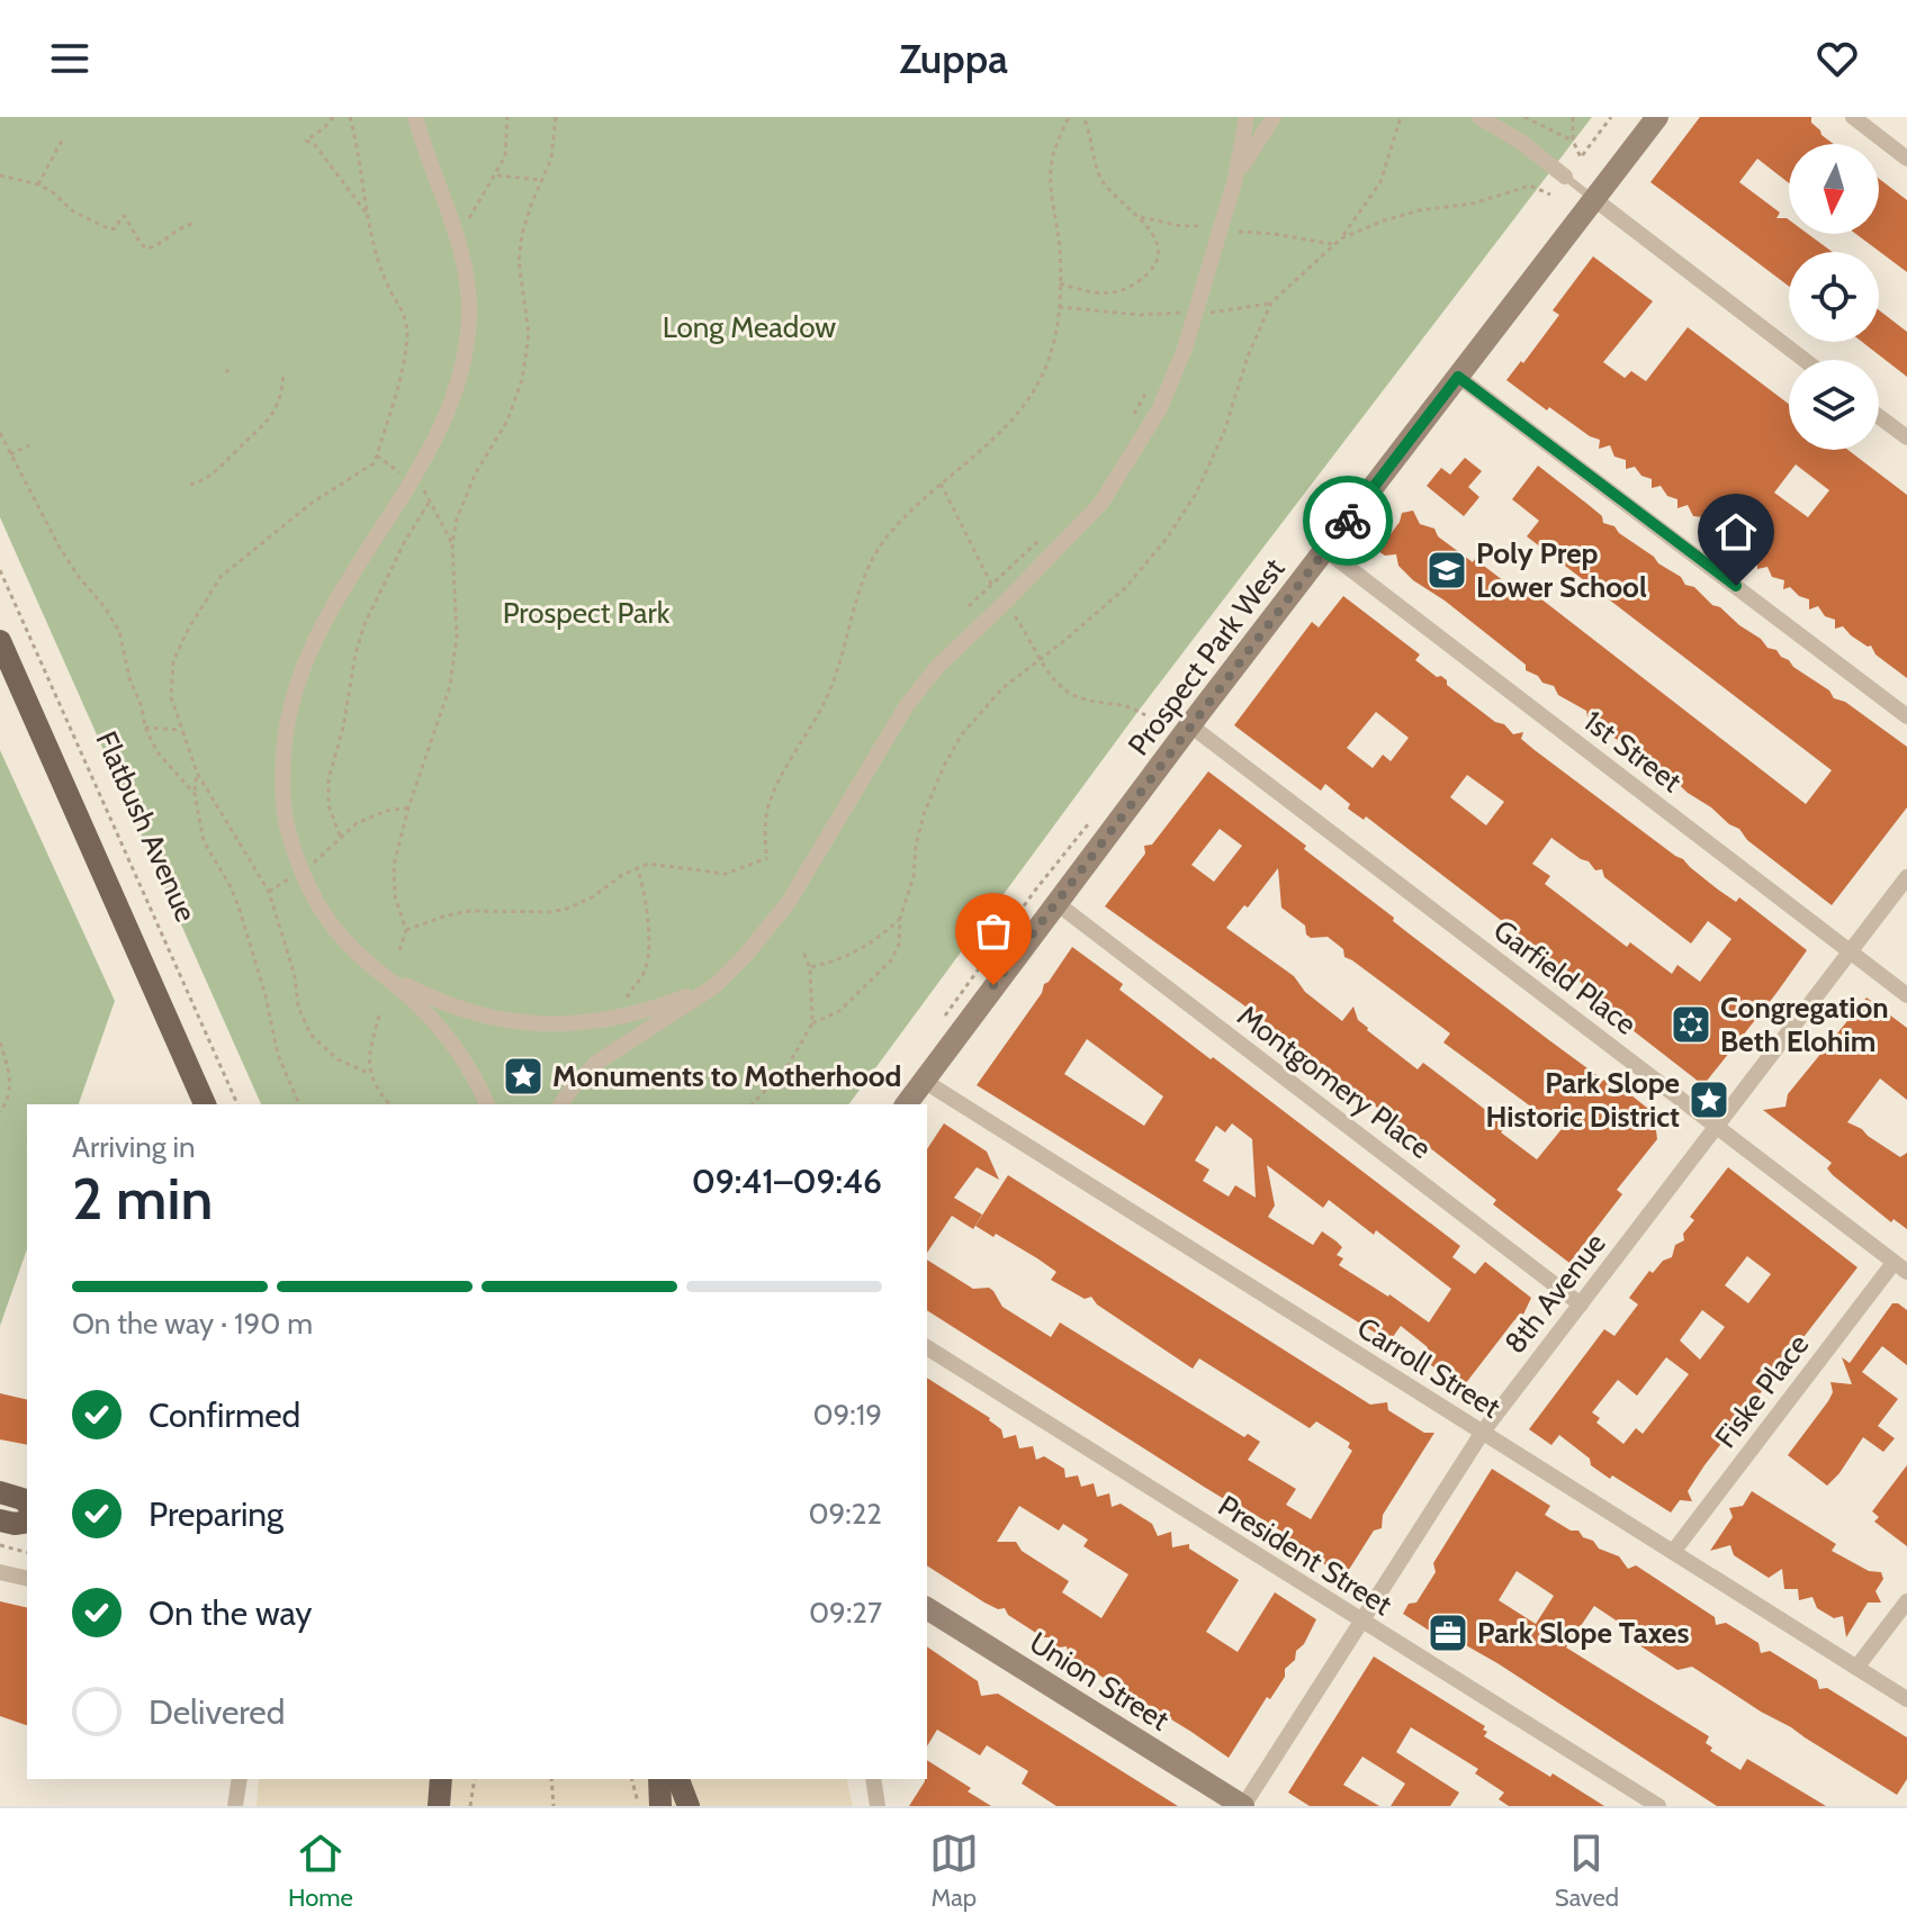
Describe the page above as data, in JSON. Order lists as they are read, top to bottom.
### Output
{
  "streets": {
    "main road": ["Flatbush Avenue"],
    "street": [
      "Prospect Park West",
      "1st Street",
      "Garfield Place",
      "Montgomery Place",
      "8th Avenue",
      "Carroll Street",
      "Fiske Place",
      "President Street",
      "Union Street"
    ]
  },
  "crossings": [
    ["Prospect Park West", "1st Street"],
    ["Prospect Park West", "Garfield Place"],
    ["Prospect Park West", "Montgomery Place"],
    ["Prospect Park West", "Carroll Street"],
    ["1st Street", "8th Avenue"],
    ["Garfield Place", "8th Avenue"],
    ["Garfield Place", "Fiske Place"],
    ["Montgomery Place", "8th Avenue"],
    ["8th Avenue", "Carroll Street"],
    ["8th Avenue", "President Street"],
    ["8th Avenue", "Union Street"],
    ["Carroll Street", "Fiske Place"]
  ],
  "parks": ["Long Meadow", "Prospect Park"],
  "places": {
    "school or university": ["Poly Prep Lower School"],
    "synagogue": ["Congregation Beth Elohim"],
    "place": ["Monuments to Motherhood", "Park Slope Historic District"],
    "office": ["Park Slope Taxes"]
  },
  "north": "bottom",
  "page": {
    "header": "Zuppa",
    "heading": ["2 min", "Arriving in", "09:41–09:46"],
    "bar": "On the way · 190 m",
    "list": [
      ["Confirmed", "09:19"],
      ["Preparing", "09:22"],
      ["On the way", "09:27"],
      "Delivered"
    ],
    "tabs": ["Home", "Map", "Saved"]
  }
}
